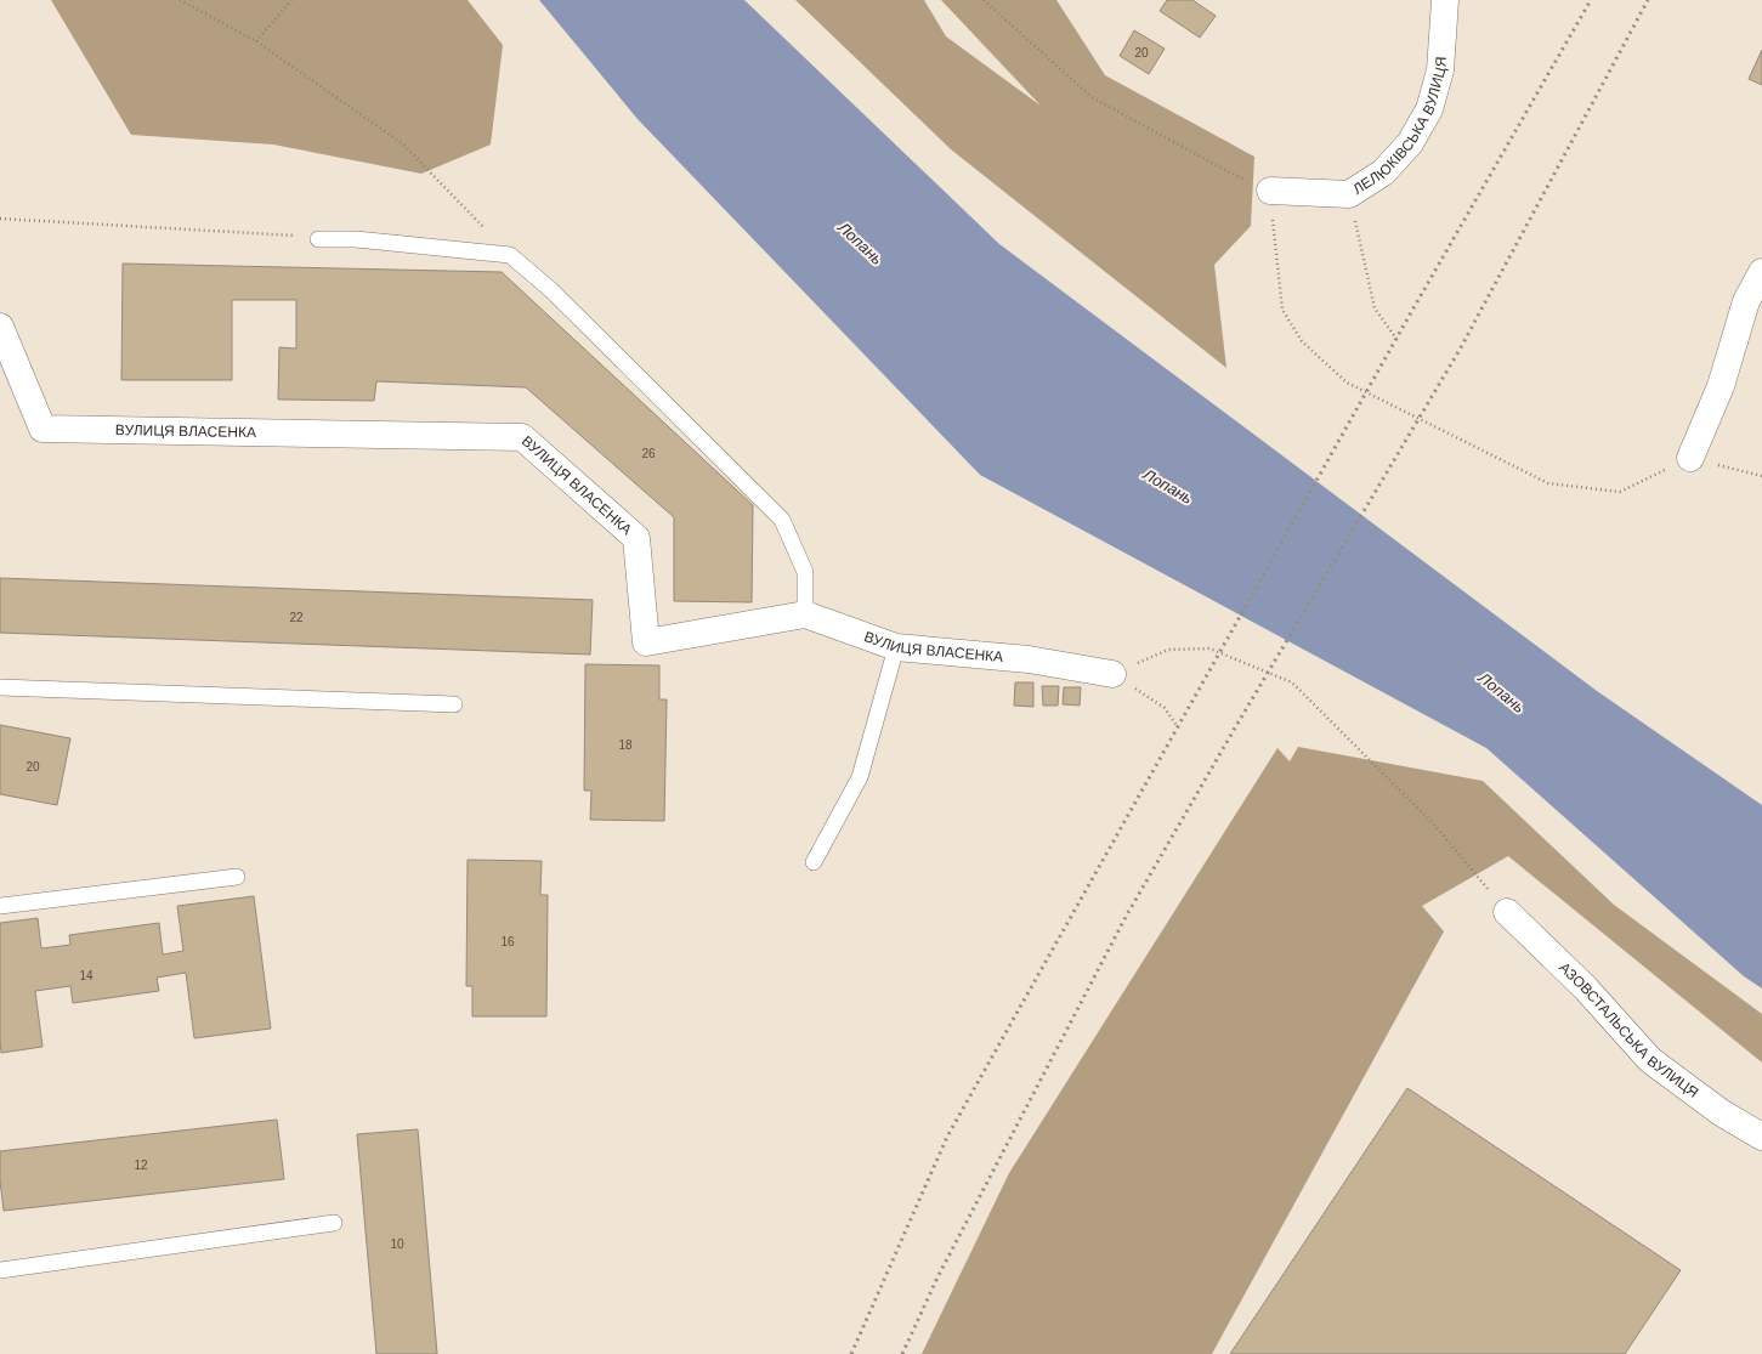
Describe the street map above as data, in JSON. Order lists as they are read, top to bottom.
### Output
{
  "streets": {
    "street": ["ЛЕЛЮКІВСЬКА ВУЛИЦЯ", "ВУЛИЦЯ ВЛАСЕНКА", "АЗОВСТАЛЬСЬКА ВУЛИЦЯ"]
  },
  "water": ["Лопань"],
  "house_numbers": [
    "20",
    "26",
    "22",
    "18",
    "20",
    "16",
    "14",
    "12",
    "10"
  ]
}
